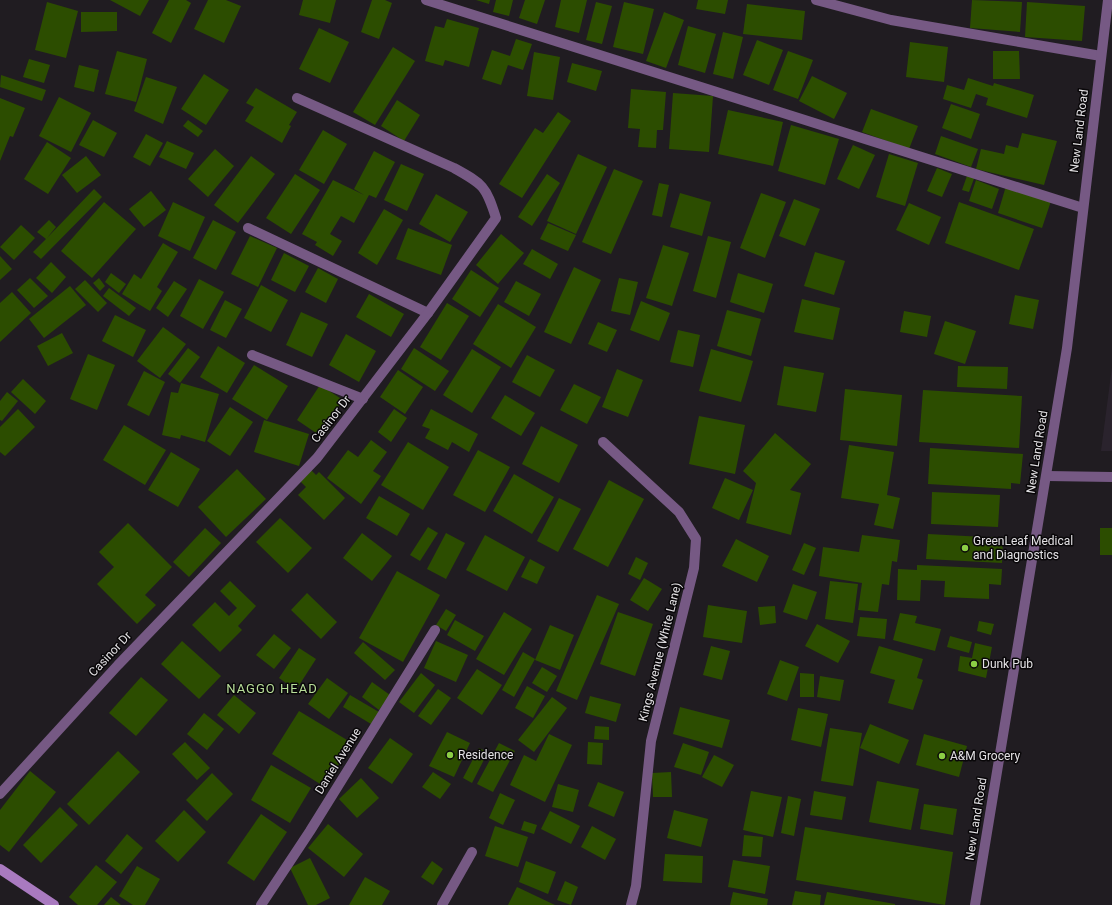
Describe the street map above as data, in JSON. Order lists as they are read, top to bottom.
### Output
{
  "streets": {
    "street": [
      "New Land Road",
      "Casinor Dr",
      "Kings Avenue (White Lane)",
      "Daniel Avenue"
    ]
  },
  "districts": ["NAGGO HEAD"],
  "places": [
    "GreenLeaf Medical and Diagnostics",
    "Dunk Pub",
    "Residence",
    "A&M Grocery"
  ]
}
